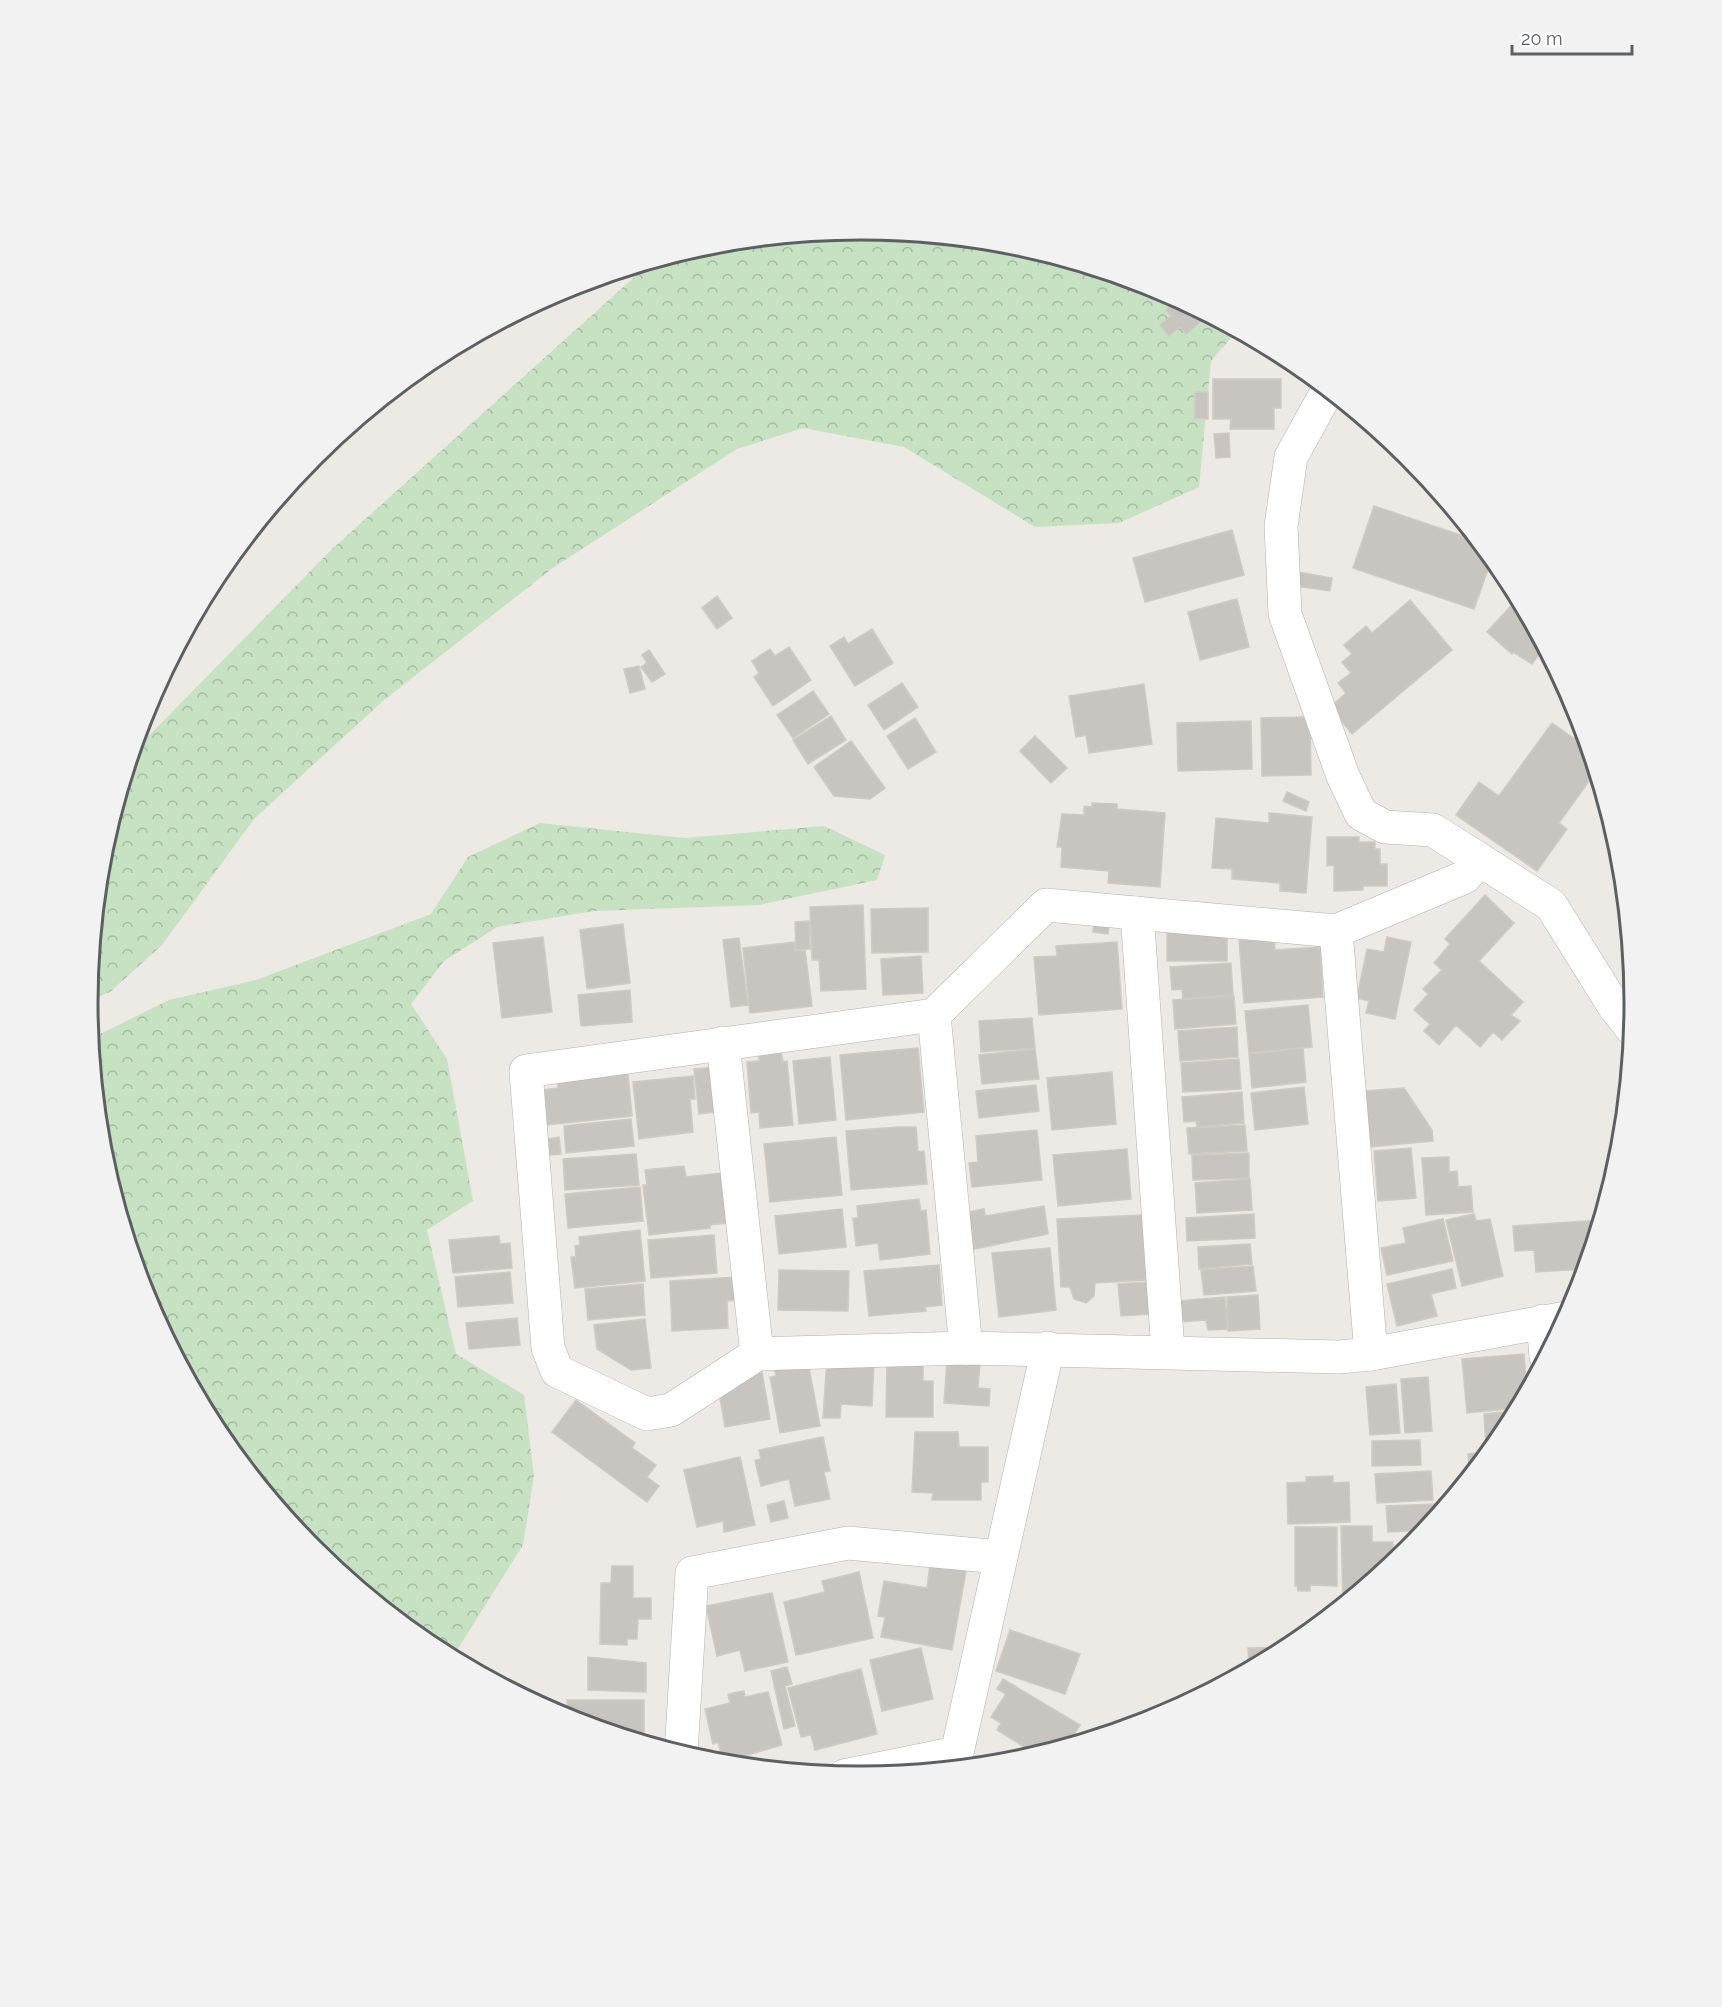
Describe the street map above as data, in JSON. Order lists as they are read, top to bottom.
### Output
{
  "scale_bar": "20 m"
}
